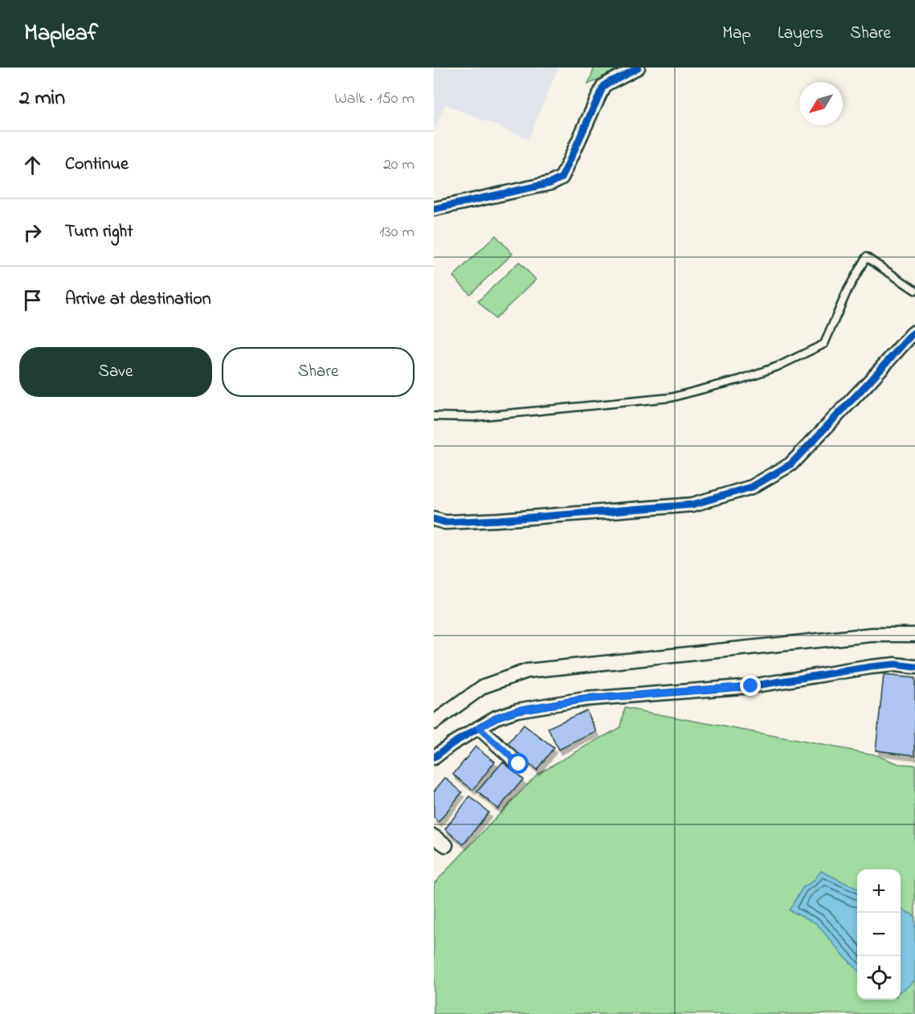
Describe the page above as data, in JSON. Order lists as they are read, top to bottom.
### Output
{
  "north": "bottom left",
  "page": {
    "header": "Mapleaf",
    "nav": ["Map", "Layers", "Share"],
    "heading": ["2 min", "Walk · 150 m"],
    "list": [
      ["Continue", "20 m"],
      ["Turn right", "130 m"],
      "Arrive at destination"
    ],
    "buttons": ["Save", "Share"],
    "map_buttons": ["+", "−"]
  }
}
